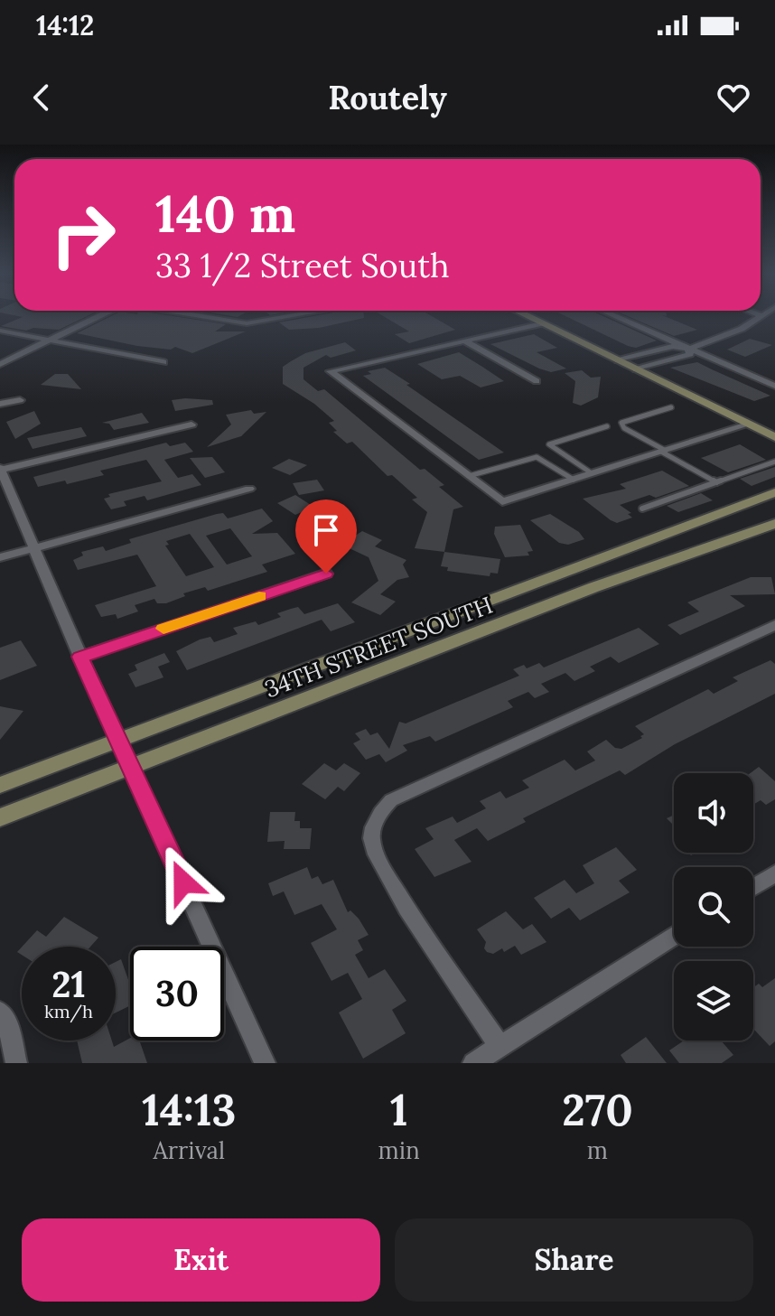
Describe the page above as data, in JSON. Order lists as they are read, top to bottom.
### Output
{
  "streets": {
    "main road": ["34TH STREET SOUTH"]
  },
  "page": {
    "status": "14:12",
    "header": "Routely",
    "turn": ["140 m", "33 1/2 Street South"],
    "speed": "21 km/h",
    "limit": "30",
    "eta": [
      "14:13",
      "Arrival",
      "1",
      "min",
      "270",
      "m"
    ],
    "buttons": ["Exit", "Share"]
  }
}
